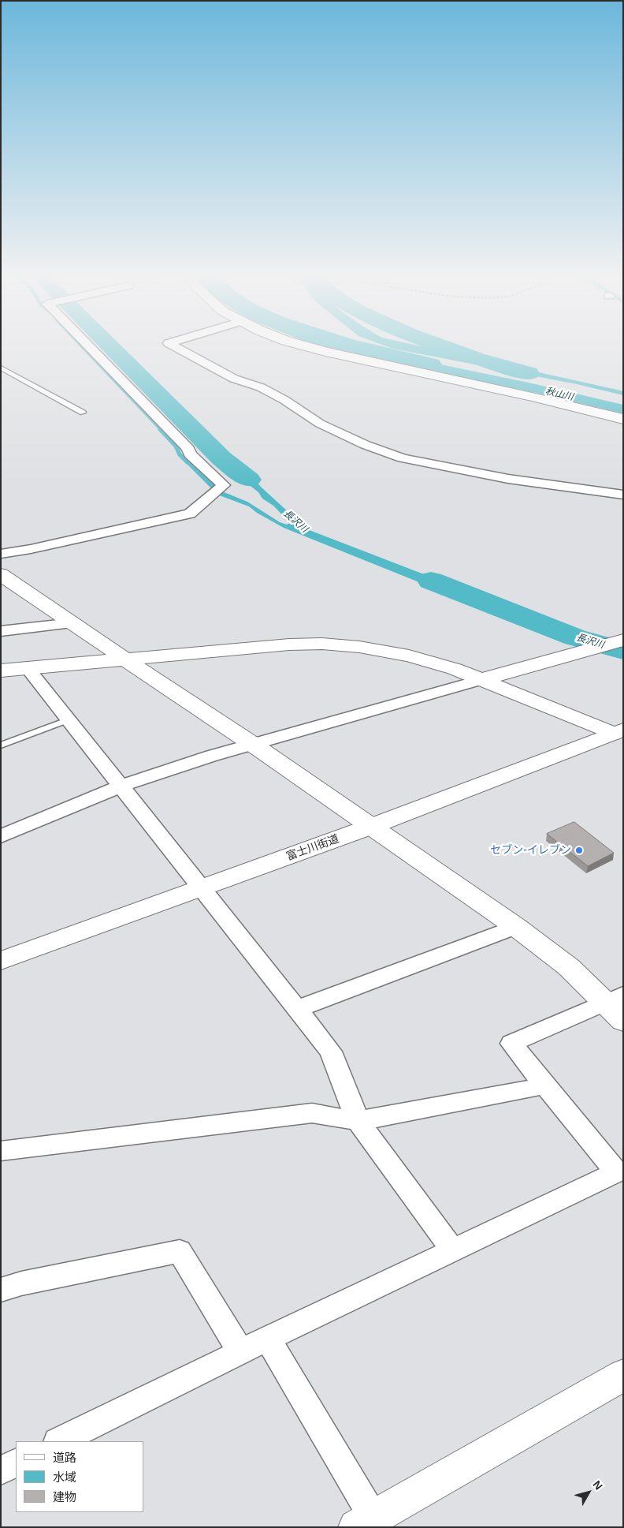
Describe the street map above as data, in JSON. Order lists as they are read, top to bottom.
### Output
{
  "streets": {
    "street": ["富士川街道"]
  },
  "water": ["秋山川", "長沢川"],
  "places": ["セブン-イレブン"],
  "legend": ["道路", "水域", "建物"],
  "north": "top right"
}
